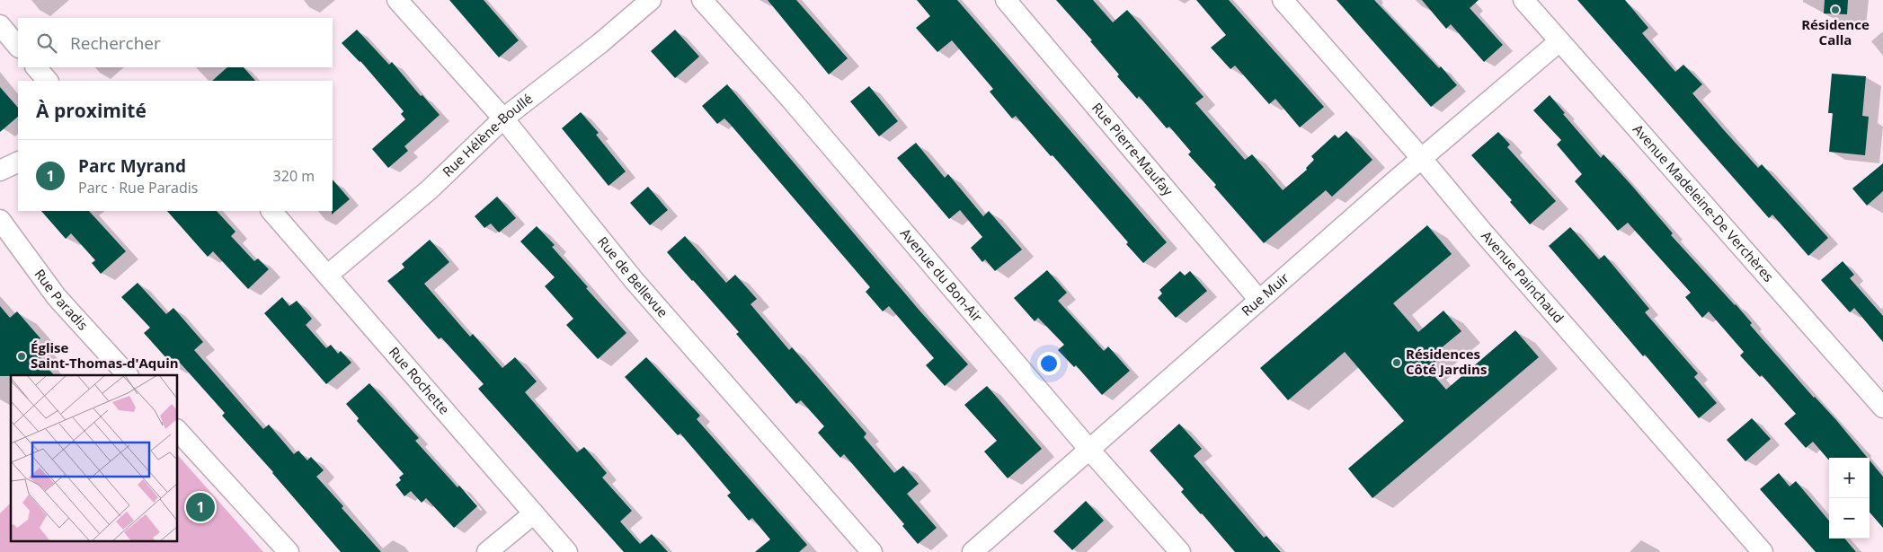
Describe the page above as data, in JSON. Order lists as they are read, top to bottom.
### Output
{
  "streets": {
    "street": [
      "Rue Hélène-Boullé",
      "Rue Pierre-Maufay",
      "Avenue Madeleine-De Verchères",
      "Avenue du Bon-Air",
      "Avenue Painchaud",
      "Rue de Bellevue",
      "Rue Muir",
      "Rue Paradis",
      "Rue Rochette"
    ]
  },
  "crossings": [
    ["Rue Hélène-Boullé", "Rue de Bellevue"],
    ["Rue Hélène-Boullé", "Rue Rochette"],
    ["Rue Pierre-Maufay", "Rue Muir"],
    ["Avenue Madeleine-De Verchères", "Rue Muir"],
    ["Avenue du Bon-Air", "Rue Muir"],
    ["Avenue Painchaud", "Rue Muir"]
  ],
  "places": ["Résidence Calla", "Église Saint-Thomas-d'Aquin", "Résidences Côté Jardins"],
  "page": {
    "search": "Rechercher",
    "heading": "À proximité",
    "list": [
      {
        "mark": "1",
        "name": "Parc Myrand",
        "note": "Parc · Rue Paradis",
        "value": "320 m"
      }
    ],
    "map_buttons": ["+", "−"],
    "pins": "1"
  }
}
